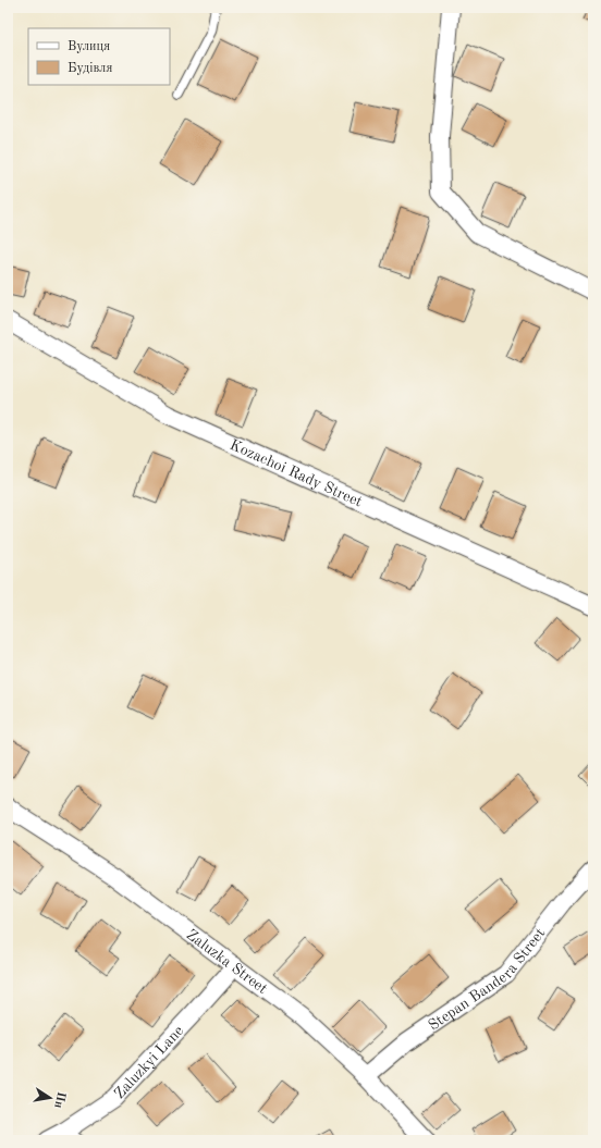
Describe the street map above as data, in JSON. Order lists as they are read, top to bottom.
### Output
{
  "streets": {
    "street": [
      "Kozachoi Rady Street",
      "Zaluzka Street",
      "Stepan Bandera Street",
      "Zaluzkyi Lane"
    ]
  },
  "crossings": [
    ["Zaluzka Street", "Stepan Bandera Street"],
    ["Zaluzka Street", "Zaluzkyi Lane"]
  ],
  "legend": ["Вулиця", "Будівля"],
  "north": "right"
}
